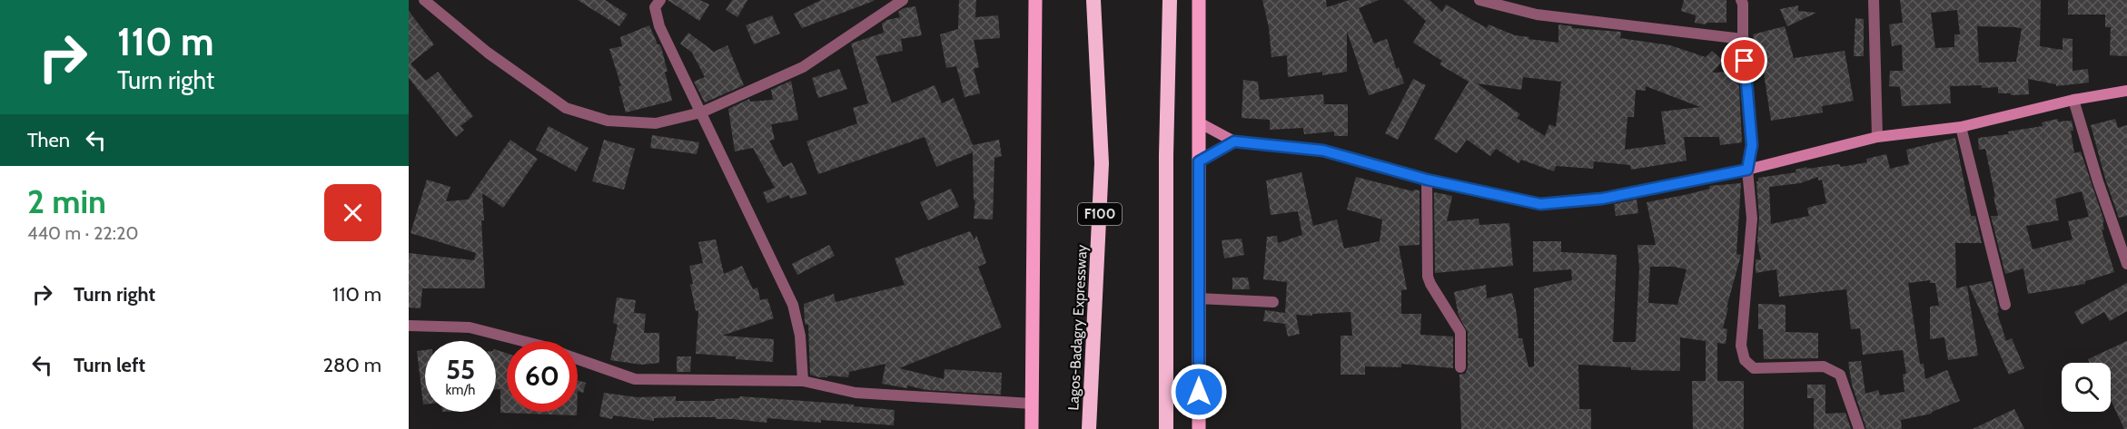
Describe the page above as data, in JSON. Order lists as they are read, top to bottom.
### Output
{
  "streets": {
    "highway": ["F100", "Lagos-Badagry Expressway"]
  },
  "page": {
    "turn": ["110 m", "Turn right"],
    "then": "Then",
    "heading": ["2 min", "440 m · 22:20"],
    "list": [
      {
        "name": "Turn right",
        "value": "110 m"
      },
      {
        "name": "Turn left",
        "value": "280 m"
      }
    ],
    "speed": "55 km/h",
    "limit": "60"
  }
}
